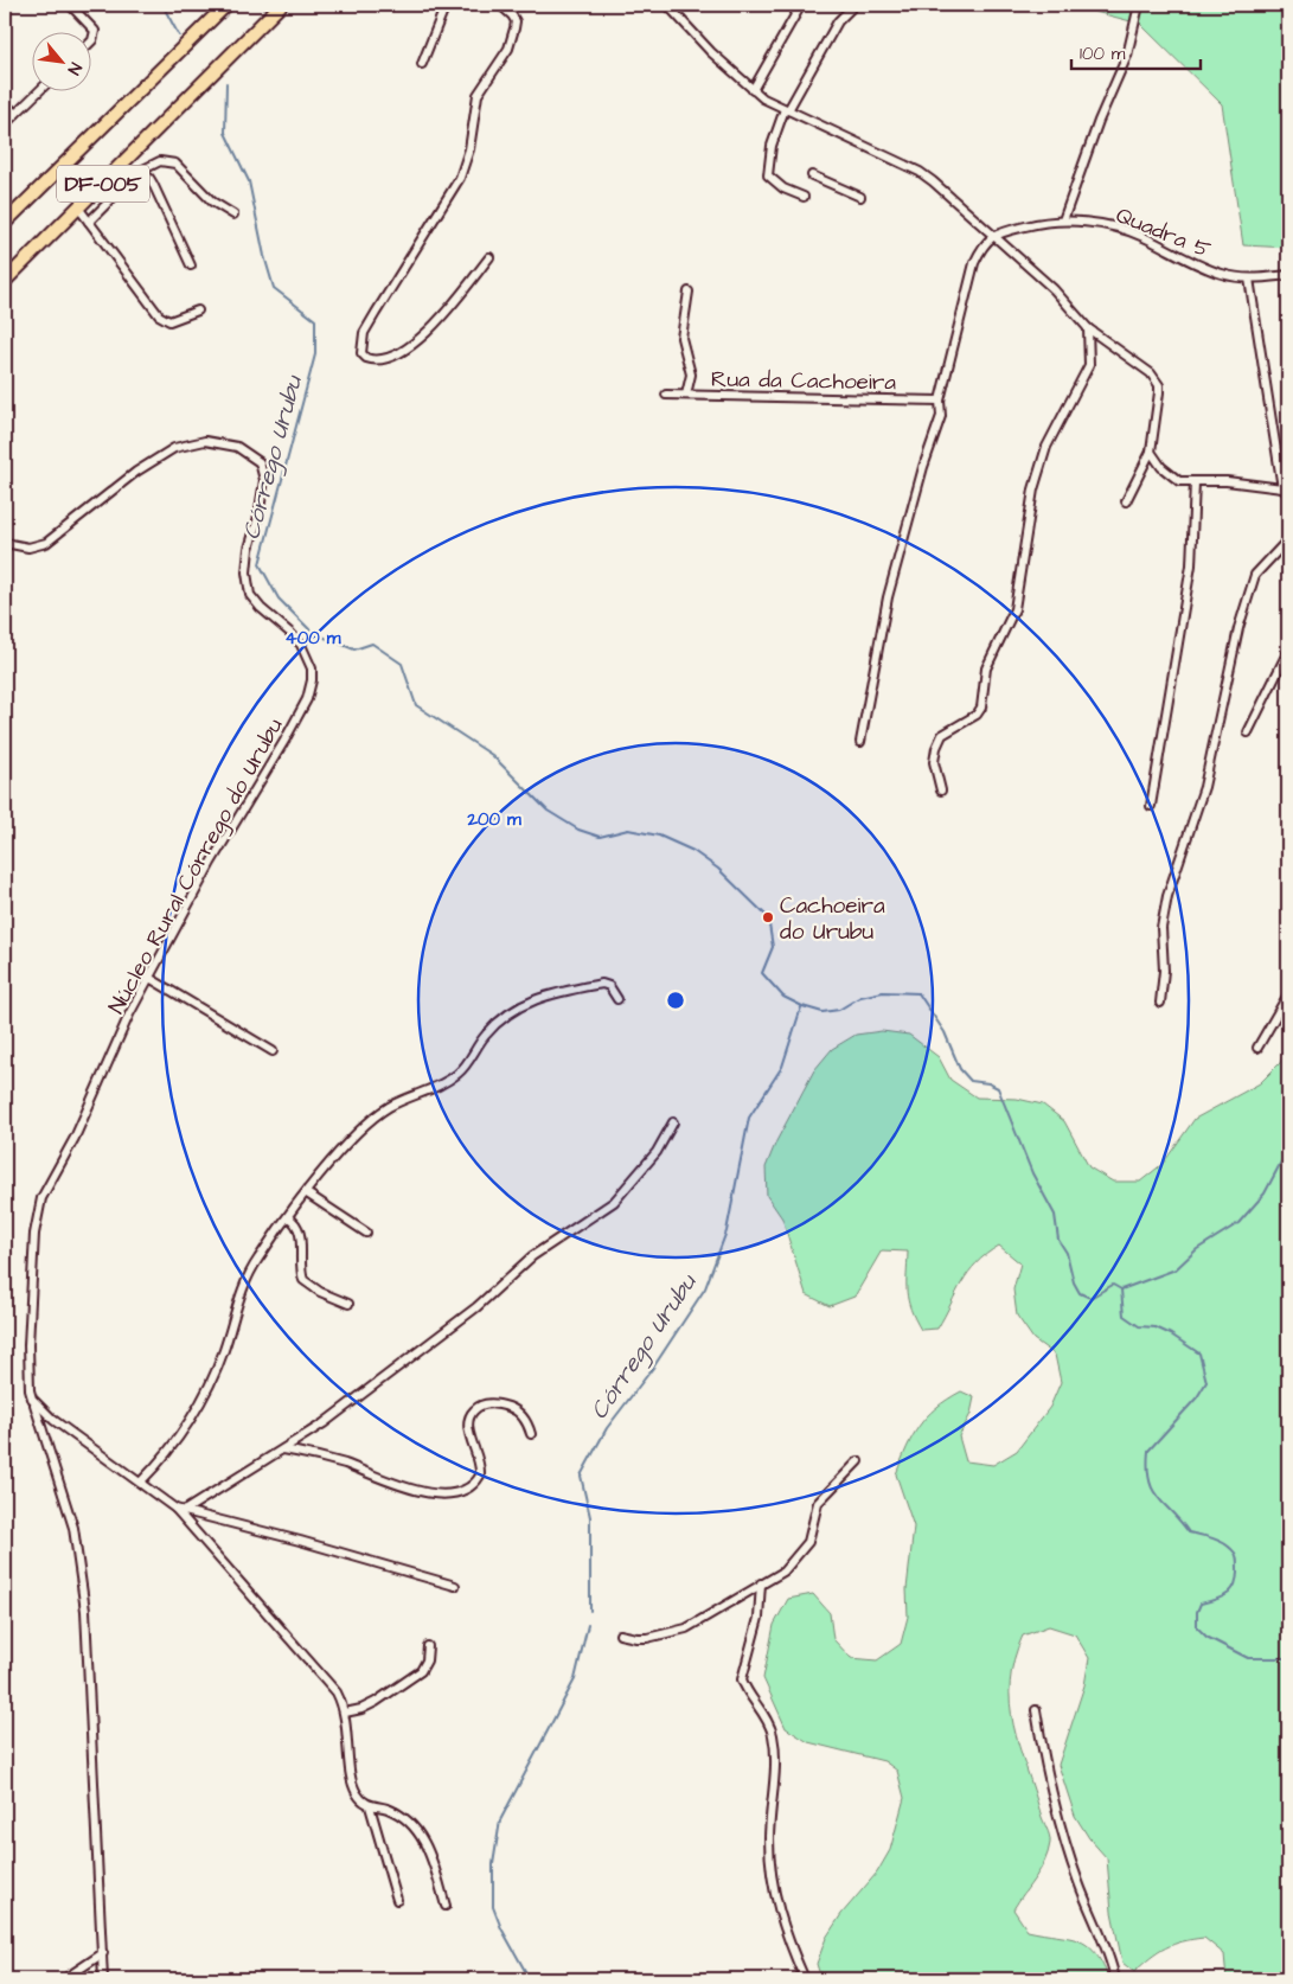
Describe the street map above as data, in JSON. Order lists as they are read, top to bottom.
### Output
{
  "streets": {
    "main road": ["DF-005"],
    "street": ["Quadra 5", "Rua da Cachoeira", "Núcleo Rural Córrego do Urubu"]
  },
  "water": ["Córrego Urubu"],
  "places": ["Cachoeira do Urubu"],
  "scale_bar": "100 m",
  "north": "bottom right",
  "rings": ["400 m", "200 m"]
}
